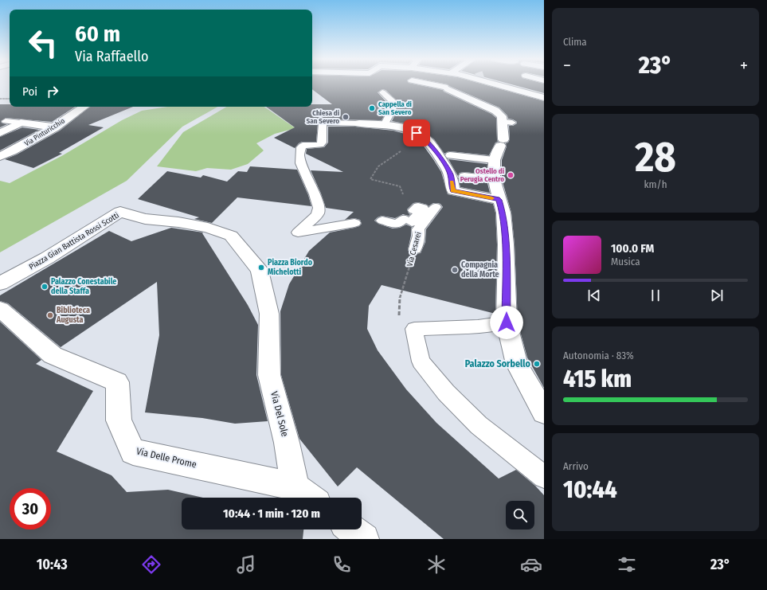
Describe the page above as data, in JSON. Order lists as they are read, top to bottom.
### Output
{
  "streets": {
    "street": [
      "Via Pinturicchio",
      "Piazza Gian Battista Rossi Scotti",
      "Via Del Sole",
      "Via Delle Prome"
    ],
    "lane": ["Via Cesarei"]
  },
  "crossings": [
    ["Piazza Gian Battista Rossi Scotti", "Via Del Sole"],
    ["Via Del Sole", "Via Delle Prome"]
  ],
  "places": [
    "Cappella di San Severo",
    "Chiesa di San Severo",
    "Ostello di Perugia Centro",
    "Piazza Biordo Michelotti",
    "Compagnia della Morte",
    "Palazzo Conestabile della Staffa",
    "Biblioteca Augusta",
    "Palazzo Sorbello"
  ],
  "page": {
    "tile": [
      "Clima",
      ["28", "km/h"],
      ["Autonomia · 83%", "415 km"],
      ["Arrivo", "10:44"]
    ],
    "turn": ["60 m", "Via Raffaello"],
    "heat": ["−", "23°", "+"],
    "then": "Poi",
    "song": ["100.0 FM", "Musica"],
    "limit": "30",
    "trip": "10:44 · 1 min · 120 m",
    "tabs": ["10:43", "23°"]
  }
}
